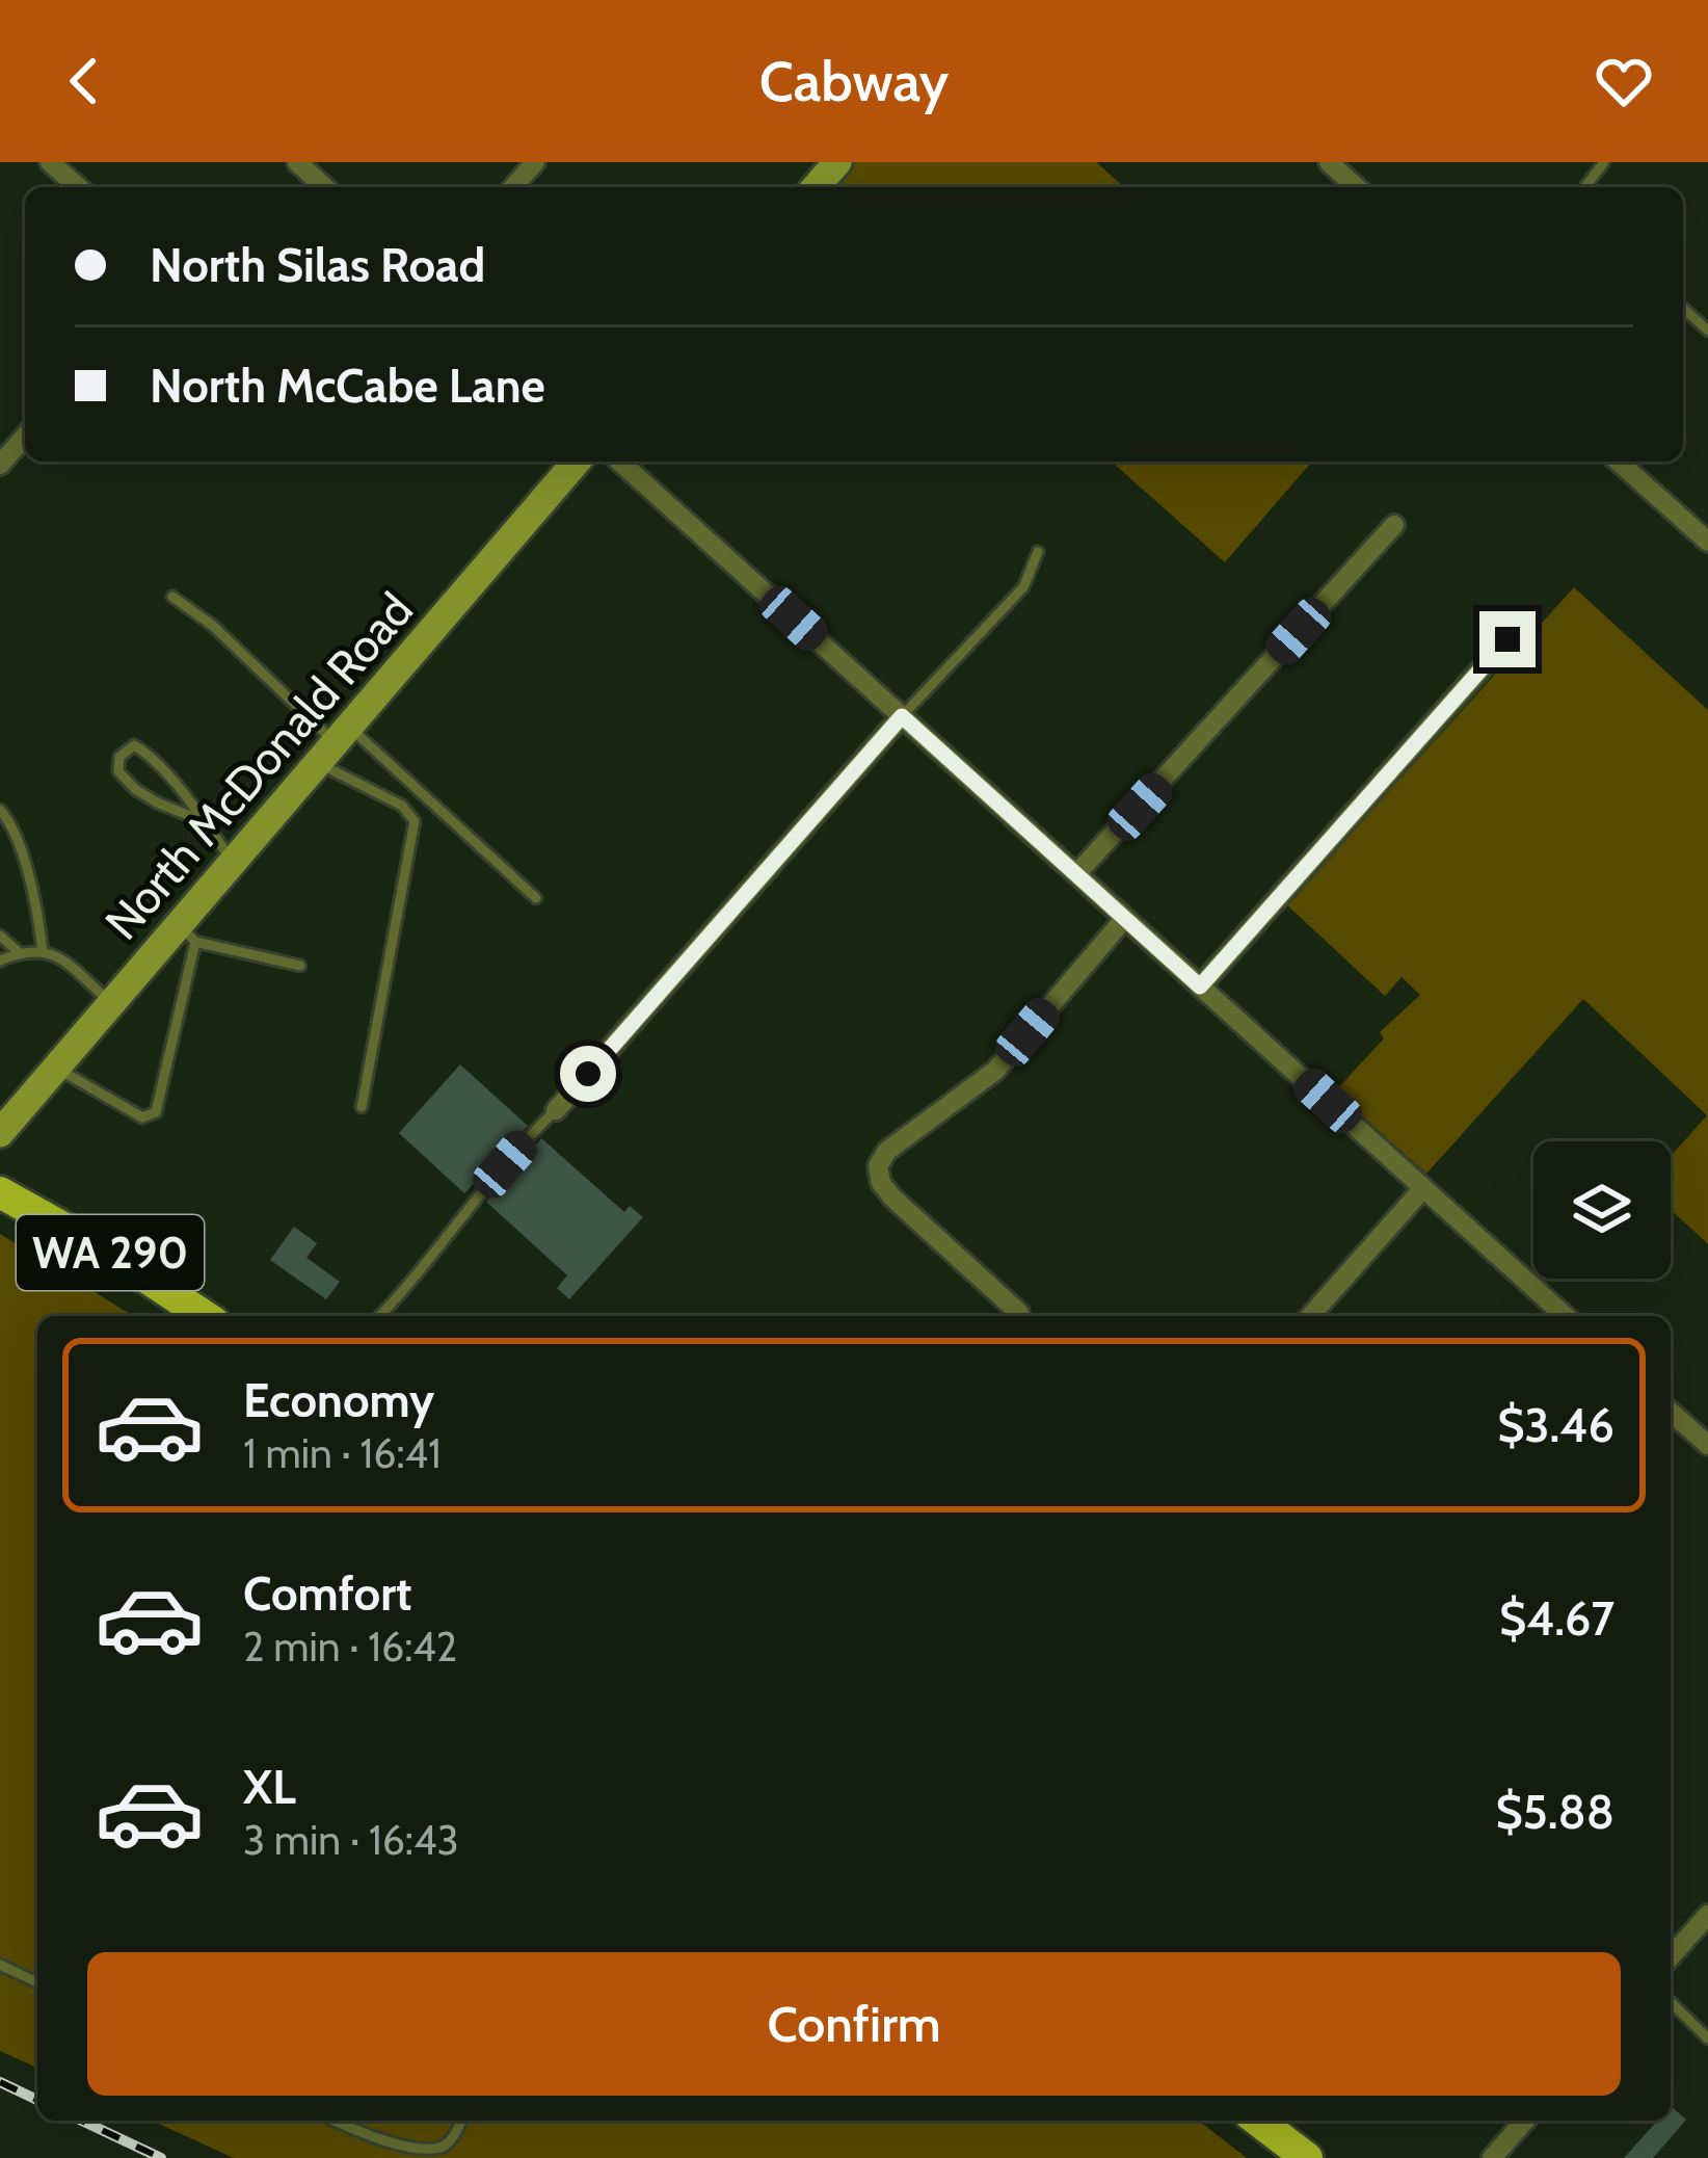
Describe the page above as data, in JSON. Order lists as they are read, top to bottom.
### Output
{
  "streets": {
    "main road": ["WA 290"],
    "street": ["North McDonald Road"]
  },
  "page": {
    "header": "Cabway",
    "banner": ["North Silas Road", "North McCabe Lane"],
    "list": [
      {
        "name": "Economy",
        "note": "1 min · 16:41",
        "value": "$3.46"
      },
      {
        "name": "Comfort",
        "note": "2 min · 16:42",
        "value": "$4.67"
      },
      {
        "name": "XL",
        "note": "3 min · 16:43",
        "value": "$5.88"
      }
    ],
    "buttons": "Confirm"
  }
}
